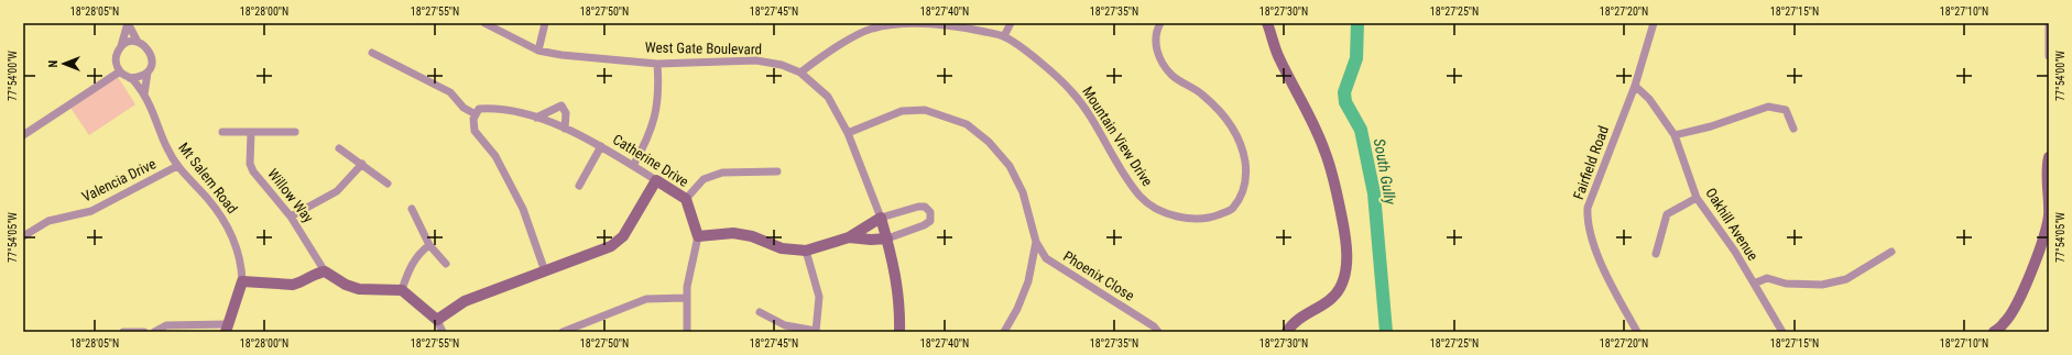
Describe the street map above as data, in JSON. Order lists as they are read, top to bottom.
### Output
{
  "streets": {
    "street": [
      "West Gate Boulevard",
      "Mountain View Drive",
      "Catherine Drive",
      "Fairfield Road",
      "Mt Salem Road",
      "Valencia Drive",
      "Willow Way",
      "Oakhill Avenue",
      "Phoenix Close"
    ]
  },
  "crossings": [
    ["West Gate Boulevard", "Mountain View Drive"],
    ["Fairfield Road", "Oakhill Avenue"],
    ["Mt Salem Road", "Valencia Drive"]
  ],
  "water": ["South Gully"],
  "north": "left",
  "coordinates": [
    "18°28'05\"N",
    "18°28'00\"N",
    "18°27'55\"N",
    "18°27'50\"N",
    "18°27'45\"N",
    "18°27'40\"N",
    "18°27'35\"N",
    "18°27'30\"N",
    "18°27'25\"N",
    "18°27'20\"N",
    "18°27'15\"N",
    "18°27'10\"N",
    "77°54'00\"W",
    "77°54'05\"W"
  ]
}
